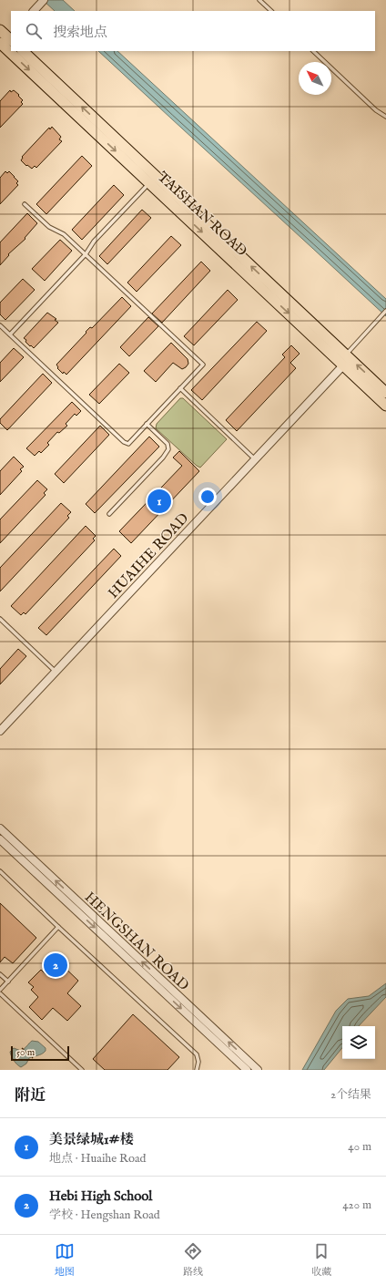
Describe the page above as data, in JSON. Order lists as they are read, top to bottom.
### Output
{
  "streets": {
    "main road": ["TAISHAN ROAD"],
    "street": ["HUAIHE ROAD", "HENGSHAN ROAD"]
  },
  "crossings": [
    ["TAISHAN ROAD", "HUAIHE ROAD"]
  ],
  "scale_bar": "50 m",
  "north": "top left",
  "page": {
    "search": "搜索地点",
    "pins": ["1", "2"],
    "scale": "50 m",
    "heading": ["附近", "2个结果"],
    "list": [
      {
        "mark": "1",
        "name": "美景绿城1#楼",
        "note": "地点 · Huaihe Road",
        "value": "40 m"
      },
      {
        "mark": "2",
        "name": "Hebi High School",
        "note": "学校 · Hengshan Road",
        "value": "420 m"
      }
    ],
    "nav": ["地图", "路线", "收藏"]
  }
}
